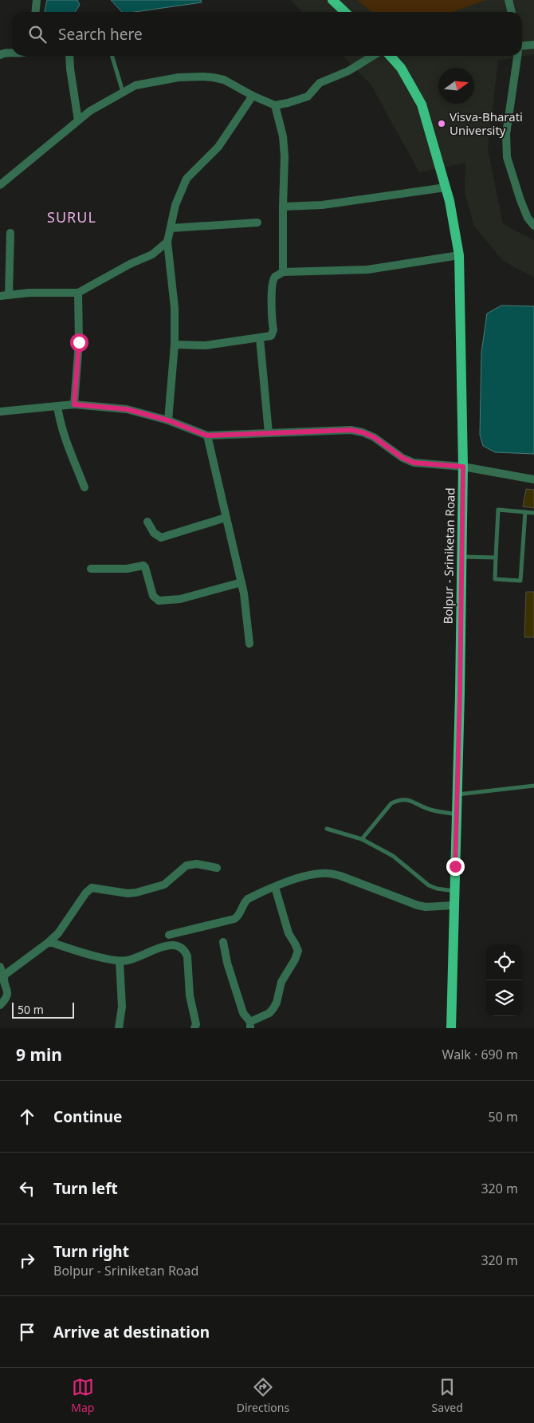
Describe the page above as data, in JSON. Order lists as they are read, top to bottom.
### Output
{
  "streets": {
    "main road": ["Bolpur - Sriniketan Road"]
  },
  "districts": ["SURUL"],
  "places": ["Visva-Bharati University"],
  "scale_bar": "50 m",
  "north": "right",
  "page": {
    "search": "Search here",
    "scale": "50 m",
    "heading": ["9 min", "Walk · 690 m"],
    "list": [
      ["Continue", "50 m"],
      ["Turn left", "320 m"],
      ["Turn right", "Bolpur - Sriniketan Road", "320 m"],
      "Arrive at destination"
    ],
    "nav": ["Map", "Directions", "Saved"]
  }
}
